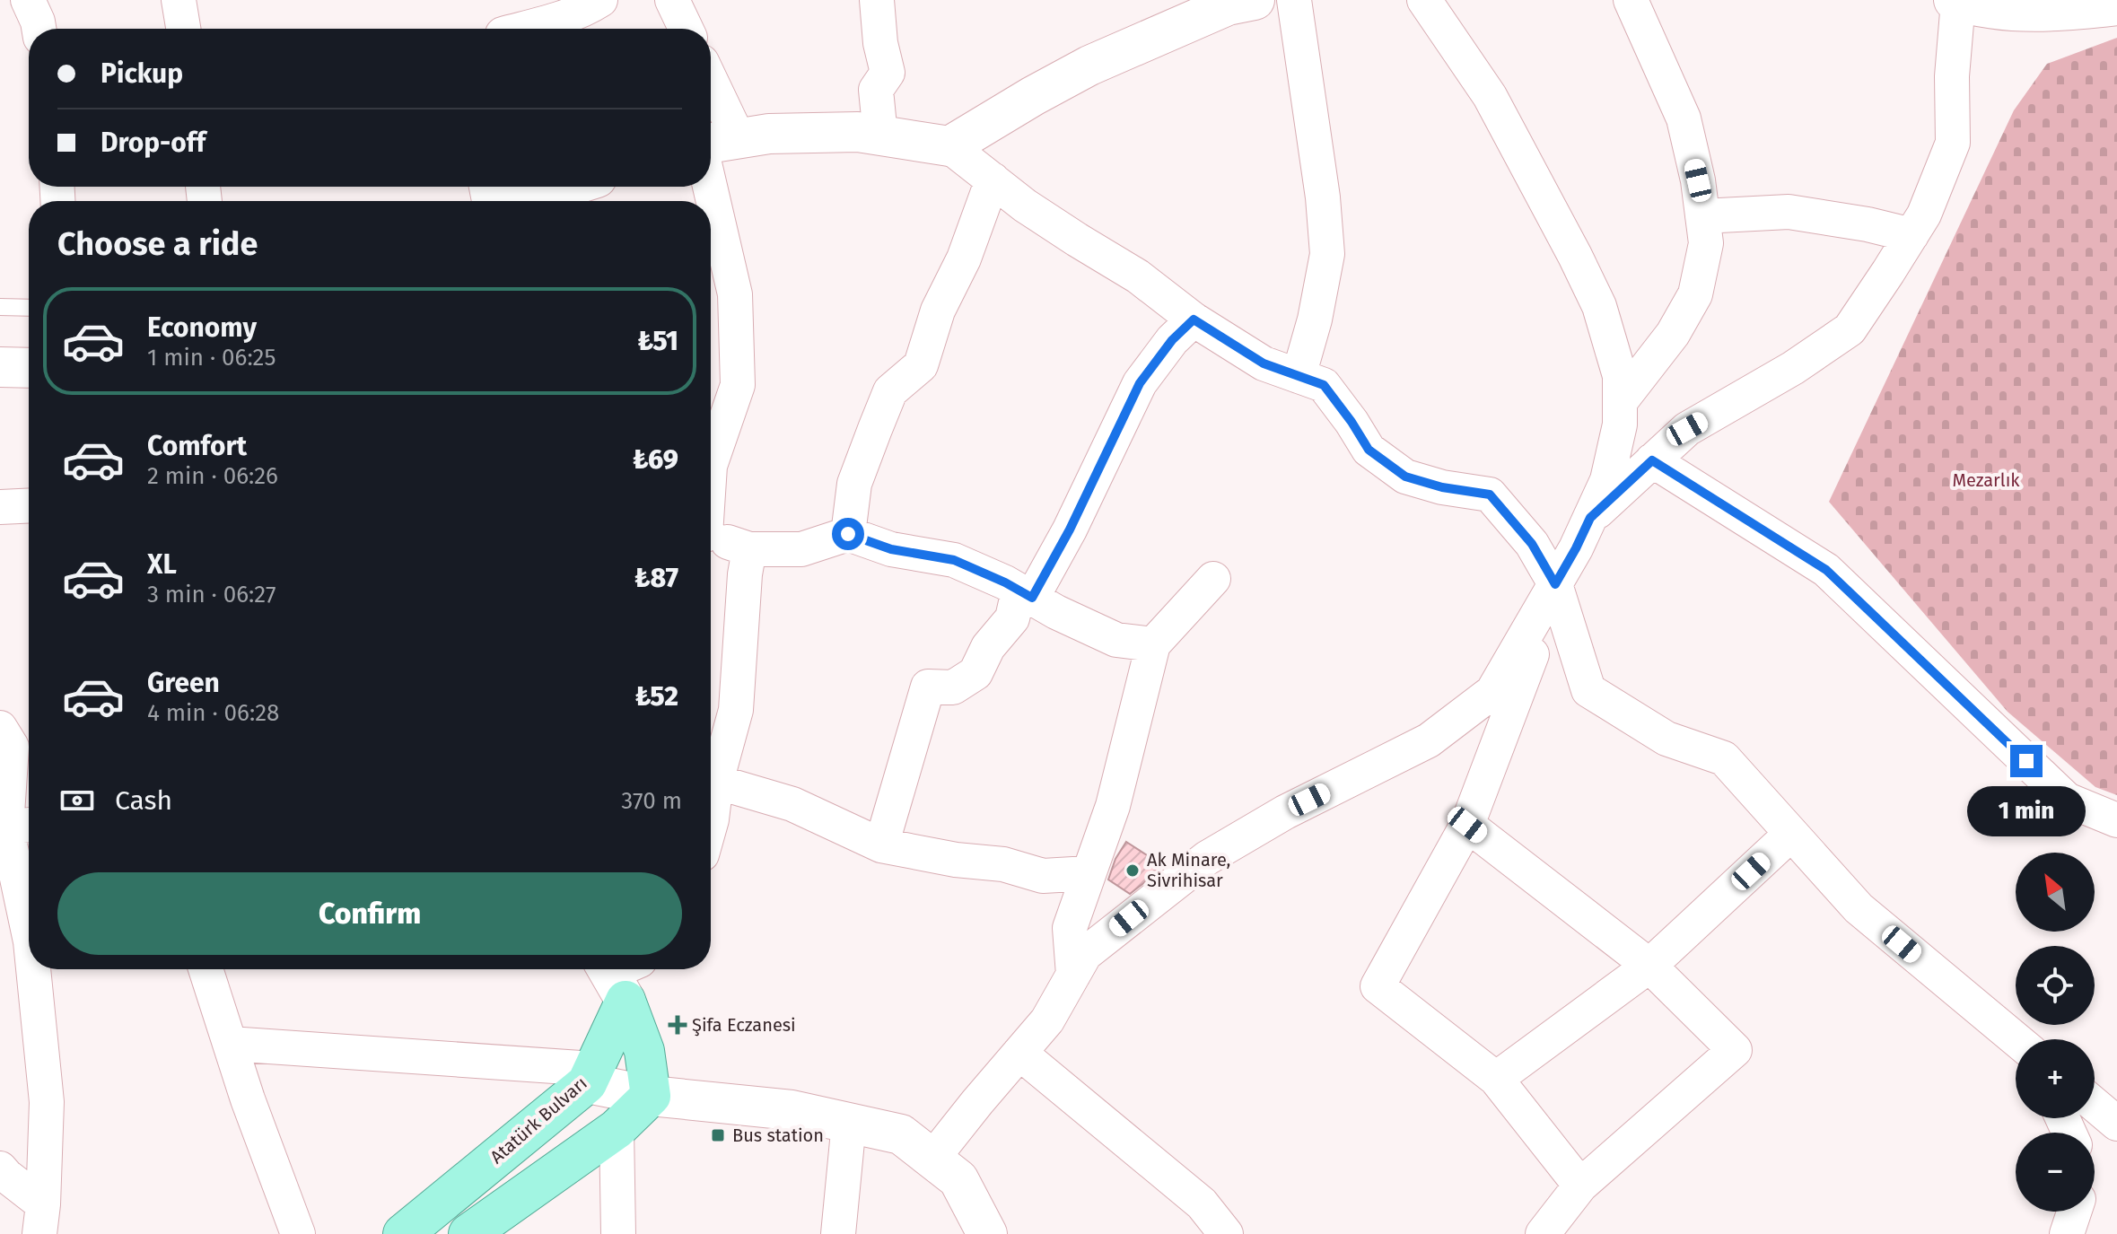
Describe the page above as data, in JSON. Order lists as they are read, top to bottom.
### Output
{
  "streets": {
    "main road": ["Atatürk Bulvarı"]
  },
  "parks": ["Mezarlık"],
  "places": {
    "other": ["Ak Minare, Sivrihisar"],
    "health": ["Şifa Eczanesi"],
    "transit": ["Bus station"]
  },
  "north": "top left",
  "page": {
    "banner": ["Pickup", "Drop-off"],
    "heading": "Choose a ride",
    "list": [
      {
        "name": "Economy",
        "note": "1 min · 06:25",
        "value": "₺51"
      },
      {
        "name": "Comfort",
        "note": "2 min · 06:26",
        "value": "₺69"
      },
      {
        "name": "XL",
        "note": "3 min · 06:27",
        "value": "₺87"
      },
      {
        "name": "Green",
        "note": "4 min · 06:28",
        "value": "₺52"
      }
    ],
    "pay": ["Cash", "370 m"],
    "bubble": "1 min",
    "map_buttons": ["+", "−"],
    "buttons": "Confirm"
  }
}
